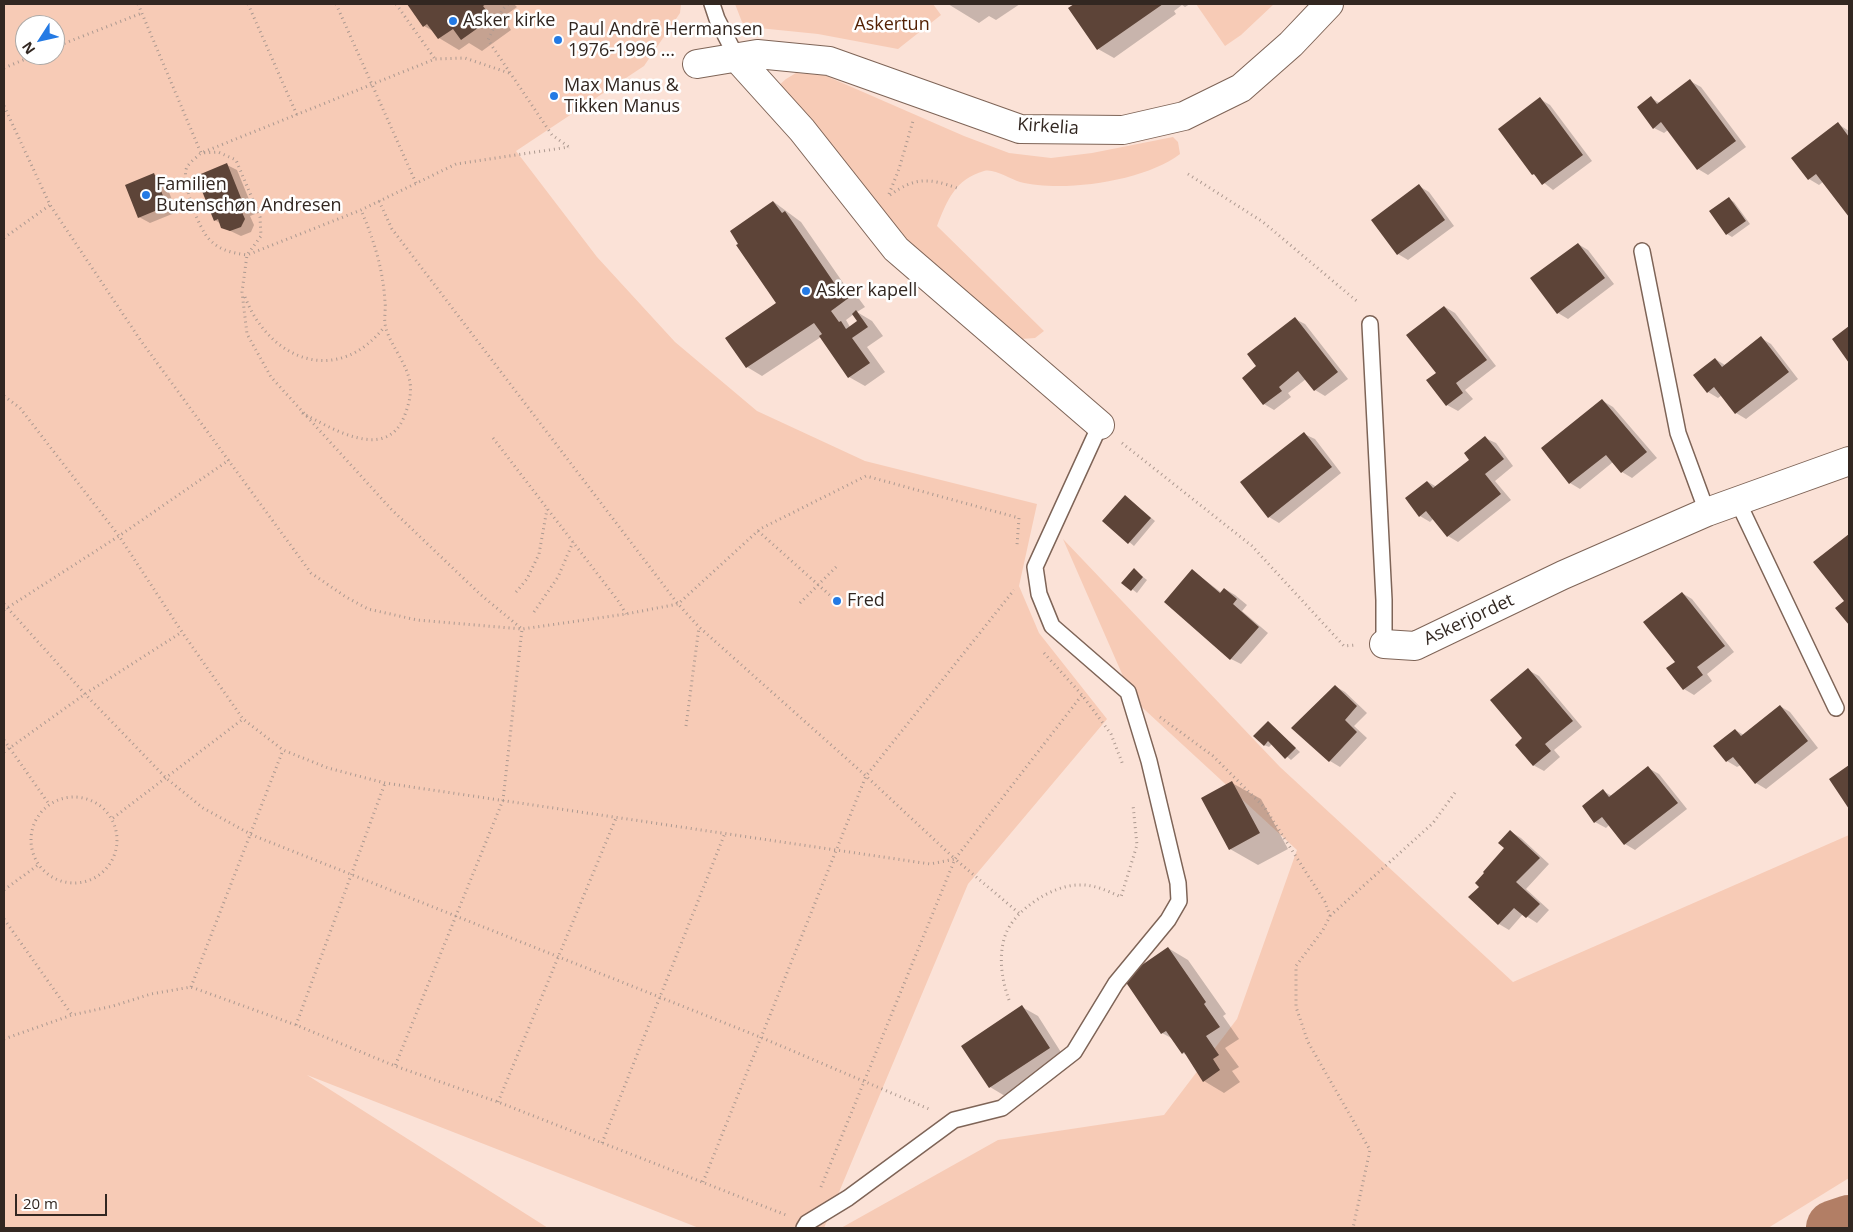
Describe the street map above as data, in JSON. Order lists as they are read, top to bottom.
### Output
{
  "streets": {
    "street": ["Kirkelia", "Askerjordet"]
  },
  "parks": ["Askertun"],
  "places": [
    "Asker kirke",
    "Paul Andrē Hermansen 1976-1996 ...",
    "Max Manus & Tikken Manus",
    "Familien Butenschøn Andresen",
    "Asker kapell",
    "Fred"
  ],
  "scale_bar": "20 m",
  "north": "bottom left"
}
